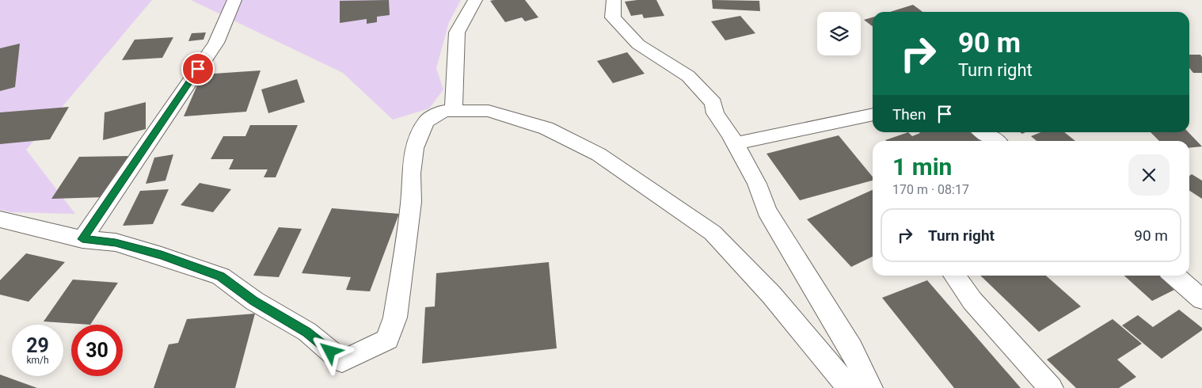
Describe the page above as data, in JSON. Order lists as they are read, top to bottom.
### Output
{
  "page": {
    "turn": ["90 m", "Turn right"],
    "then": "Then",
    "heading": ["1 min", "170 m · 08:17"],
    "list": [
      {
        "name": "Turn right",
        "value": "90 m"
      }
    ],
    "speed": "29 km/h",
    "limit": "30"
  }
}
